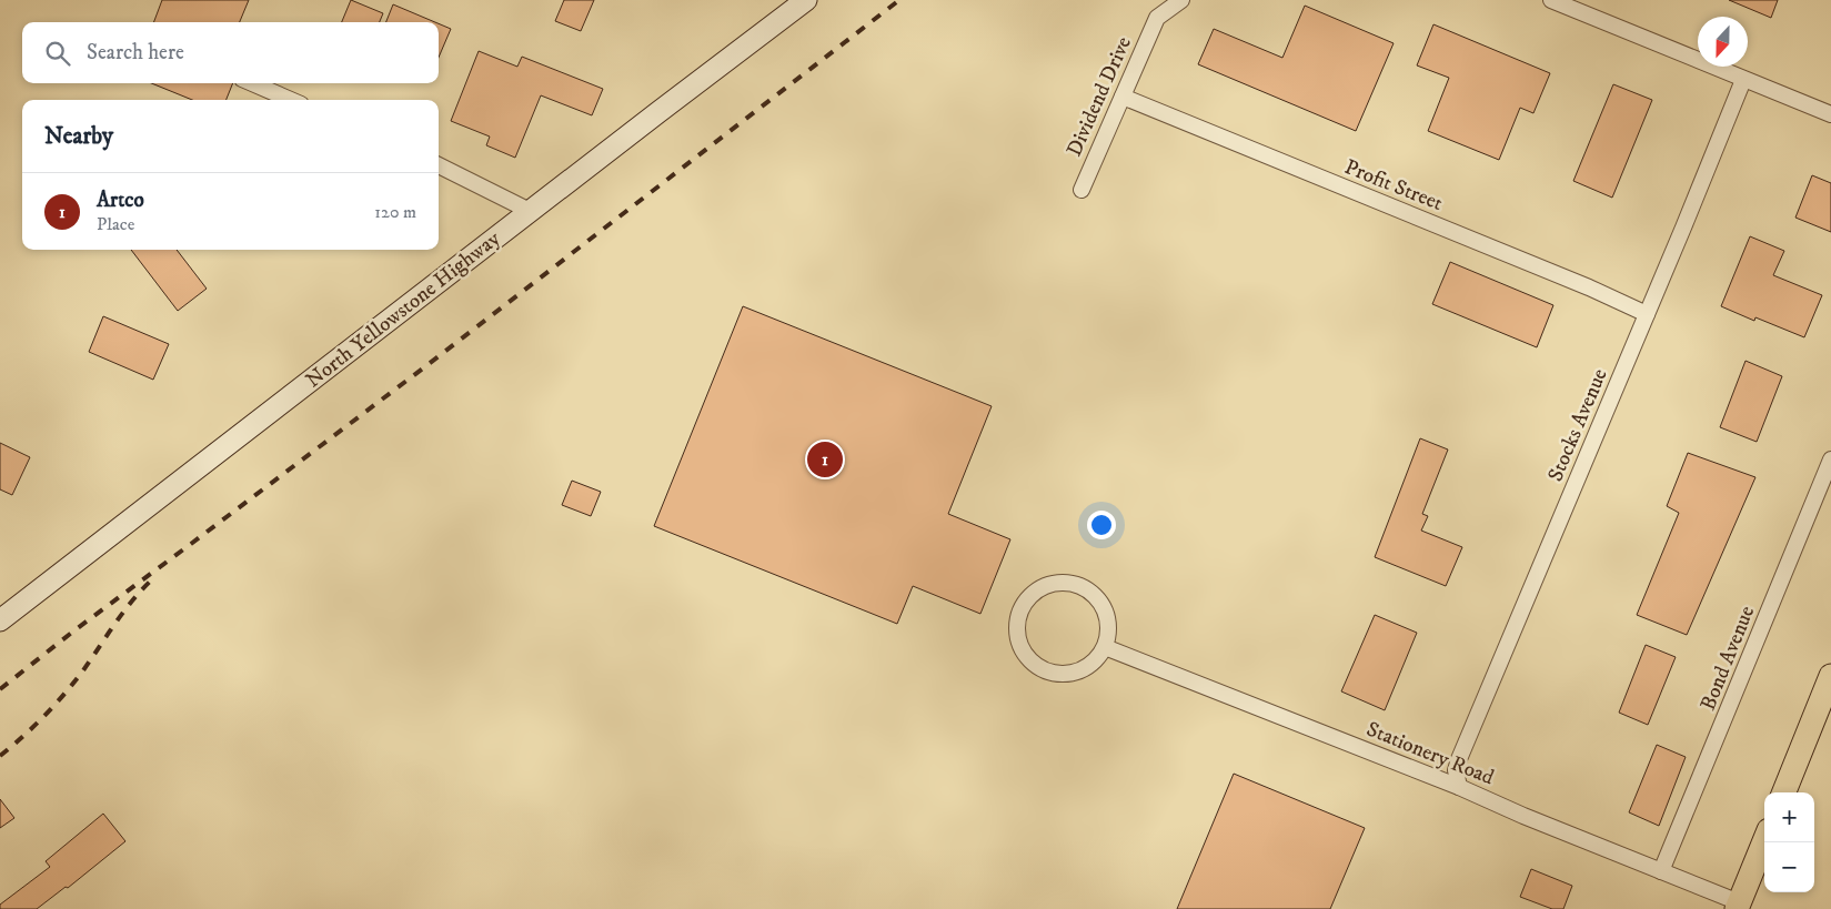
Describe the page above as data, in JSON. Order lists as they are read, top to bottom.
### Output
{
  "streets": {
    "main road": ["North Yellowstone Highway"],
    "street": [
      "Dividend Drive",
      "Profit Street",
      "Stocks Avenue",
      "Bond Avenue",
      "Stationery Road"
    ]
  },
  "crossings": [
    ["Dividend Drive", "Profit Street"],
    ["Profit Street", "Stocks Avenue"],
    ["Stocks Avenue", "Stationery Road"],
    ["Bond Avenue", "Stationery Road"]
  ],
  "north": "bottom",
  "page": {
    "search": "Search here",
    "heading": "Nearby",
    "list": [
      {
        "mark": "1",
        "name": "Artco",
        "note": "Place",
        "value": "120 m"
      }
    ],
    "pins": "1",
    "map_buttons": ["+", "−"]
  }
}
